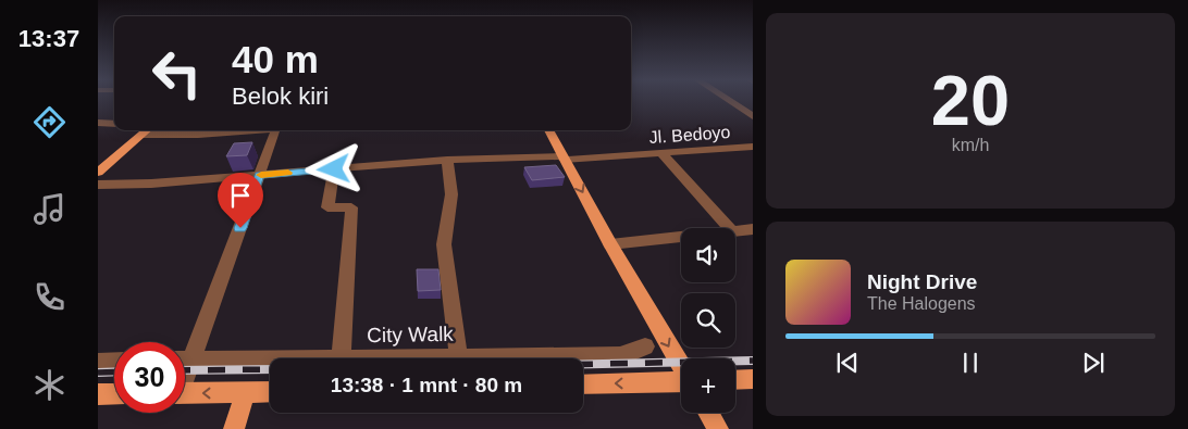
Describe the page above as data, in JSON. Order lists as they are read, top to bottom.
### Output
{
  "streets": {
    "street": ["Jl. Bedoyo", "City Walk"]
  },
  "page": {
    "tabs": "13:37",
    "tile": ["20", "km/h"],
    "turn": ["40 m", "Belok kiri"],
    "map_buttons": "+",
    "song": ["Night Drive", "The Halogens"],
    "limit": "30",
    "trip": "13:38 · 1 mnt · 80 m"
  }
}
